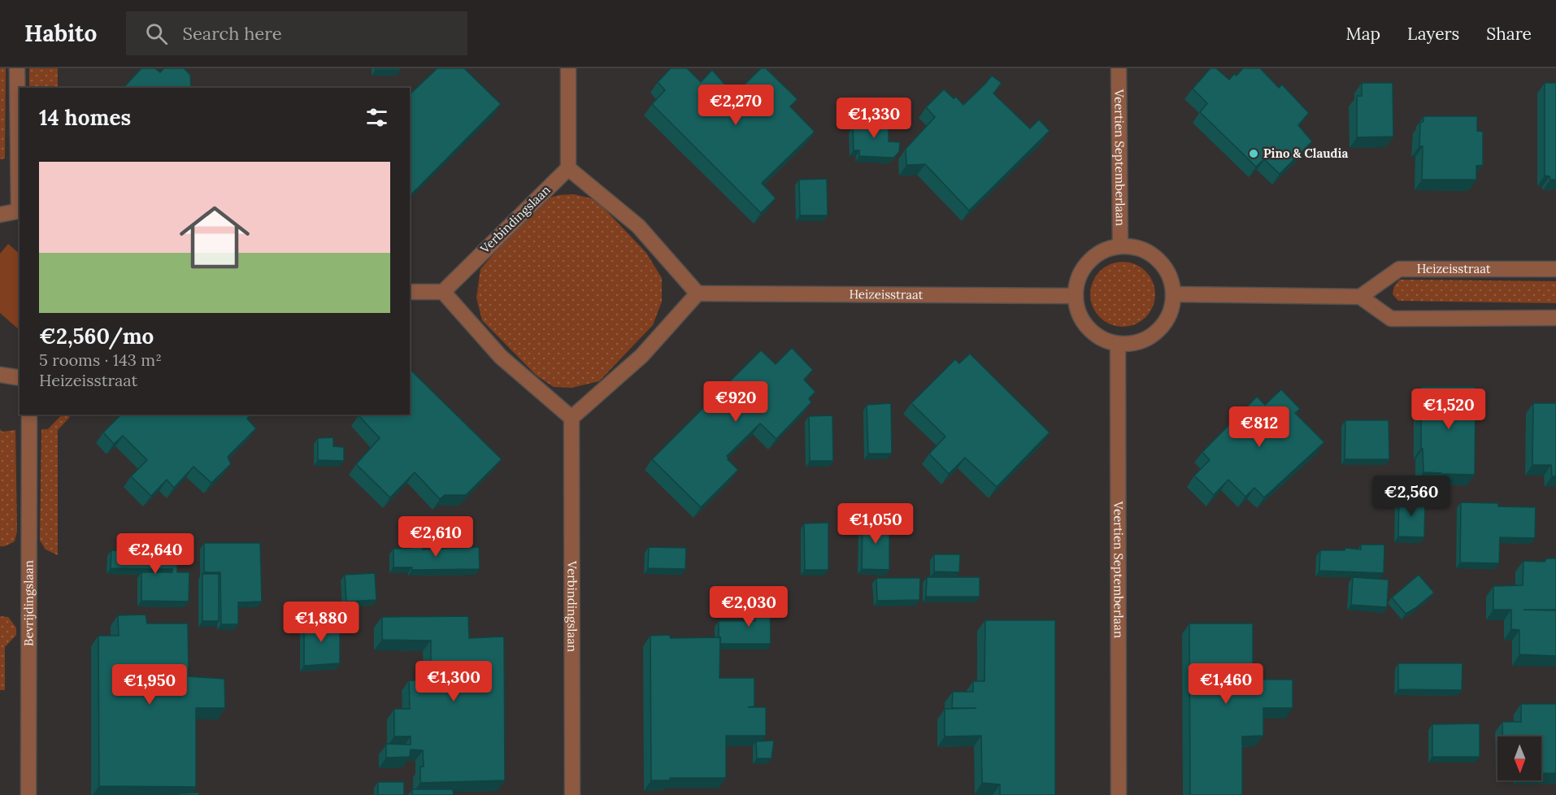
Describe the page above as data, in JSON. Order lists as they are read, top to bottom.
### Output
{
  "streets": {
    "street": [
      "Veertien Septemberlaan",
      "Verbindingslaan",
      "Heizeisstraat",
      "Bevrijdingslaan"
    ]
  },
  "crossings": [
    ["Veertien Septemberlaan", "Heizeisstraat"]
  ],
  "places": ["Pino & Claudia"],
  "north": "bottom",
  "page": {
    "header": "Habito",
    "search": "Search here",
    "nav": ["Map", "Layers", "Share"],
    "price": [
      "€2,270",
      "€1,330",
      "€920",
      "€1,520",
      "€812",
      "€2,560",
      "€1,050",
      "€2,610",
      "€2,640",
      "€2,030",
      "€1,880",
      "€1,300",
      "€1,460",
      "€1,950"
    ],
    "heading": "14 homes",
    "list": [
      {
        "name": "€2,560/mo",
        "note": "5 rooms · 143 m² · Heizeisstraat"
      }
    ]
  }
}
